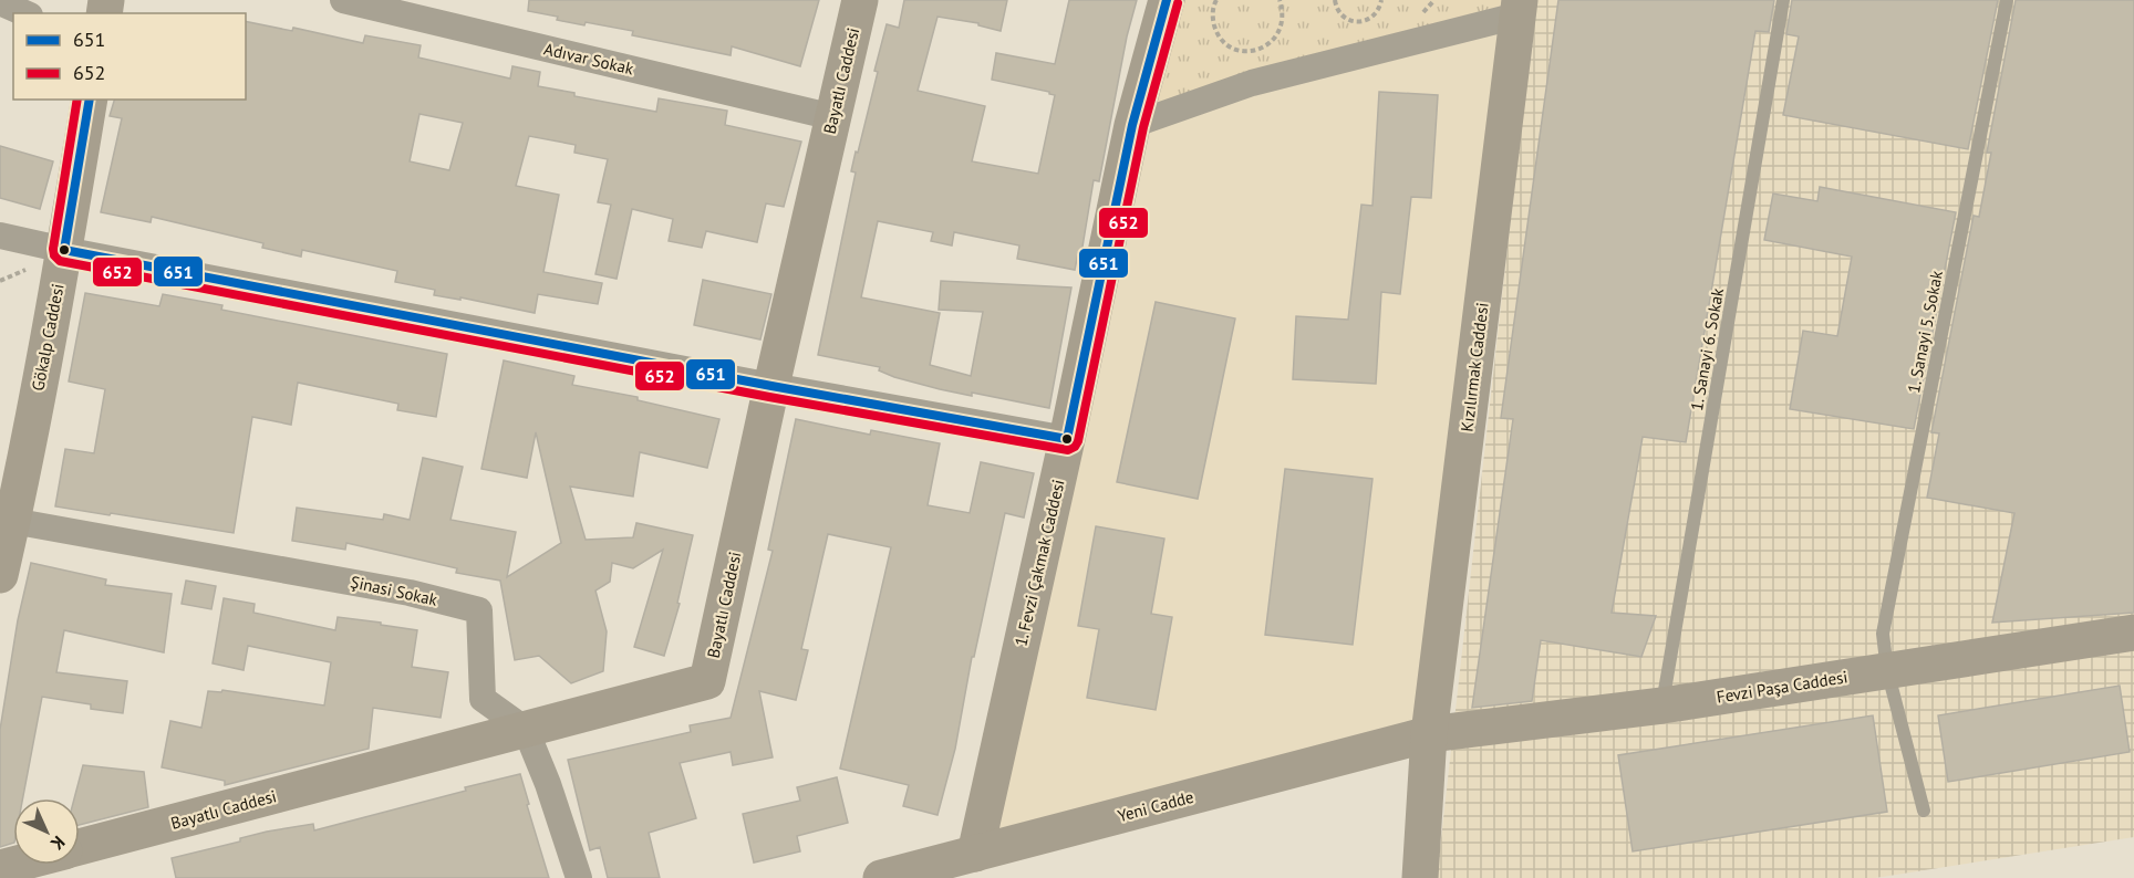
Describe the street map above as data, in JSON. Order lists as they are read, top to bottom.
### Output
{
  "streets": {
    "street": [
      "Adıvar Sokak",
      "Bayatlı Caddesi",
      "Gökalp Caddesi",
      "Kızılırmak Caddesi",
      "1. Fevzi Çakmak Caddesi",
      "Şinasi Sokak",
      "Fevzi Paşa Caddesi",
      "Yeni Cadde"
    ],
    "lane": ["1. Sanayi 5. Sokak", "1. Sanayi 6. Sokak"]
  },
  "crossings": [
    ["Adıvar Sokak", "Bayatlı Caddesi"],
    ["Bayatlı Caddesi", "Şinasi Sokak"],
    ["1. Sanayi 5. Sokak", "Fevzi Paşa Caddesi"],
    ["Gökalp Caddesi", "Şinasi Sokak"],
    ["1. Sanayi 6. Sokak", "Fevzi Paşa Caddesi"],
    ["Kızılırmak Caddesi", "Fevzi Paşa Caddesi"],
    ["Kızılırmak Caddesi", "Yeni Cadde"],
    ["1. Fevzi Çakmak Caddesi", "Yeni Cadde"],
    ["Fevzi Paşa Caddesi", "Yeni Cadde"]
  ],
  "lines": ["transit line 651", "transit line 652"],
  "legend": ["651", "652"],
  "north": "bottom right"
}
